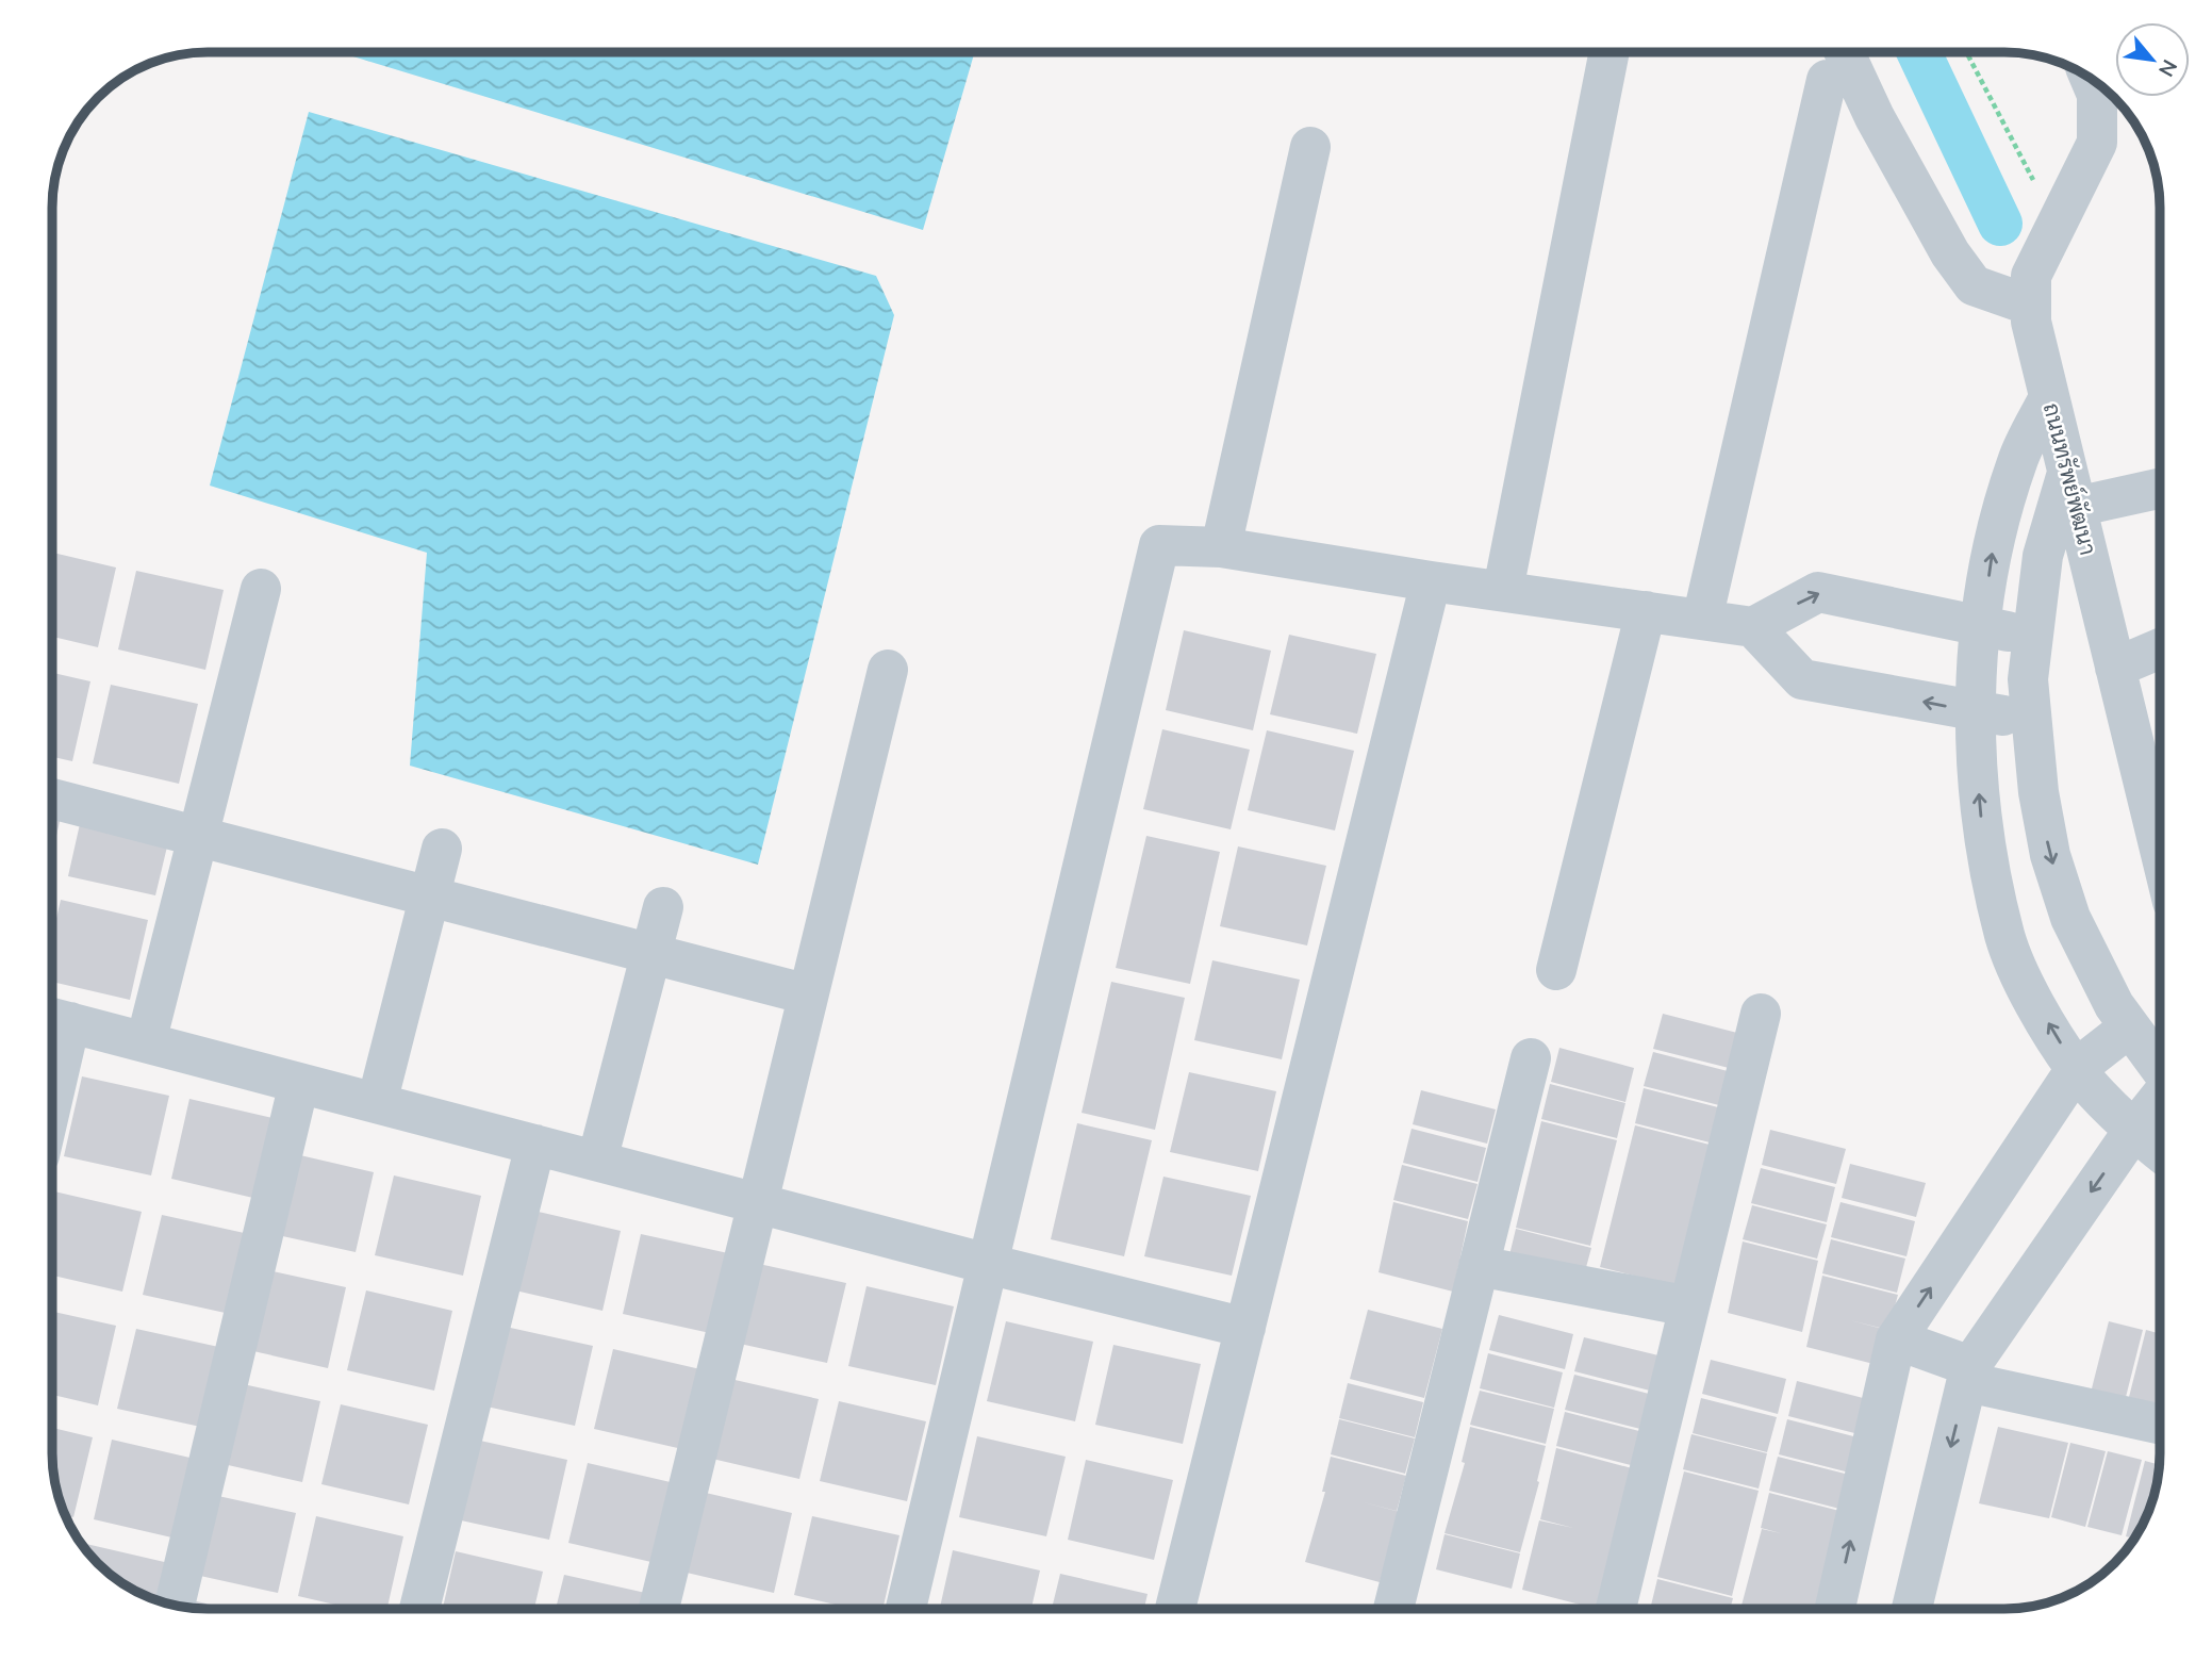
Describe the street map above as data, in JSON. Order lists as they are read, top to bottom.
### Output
{
  "streets": {
    "street": ["ถนนทรัพย์พัฒนา"]
  },
  "north": "bottom right"
}
